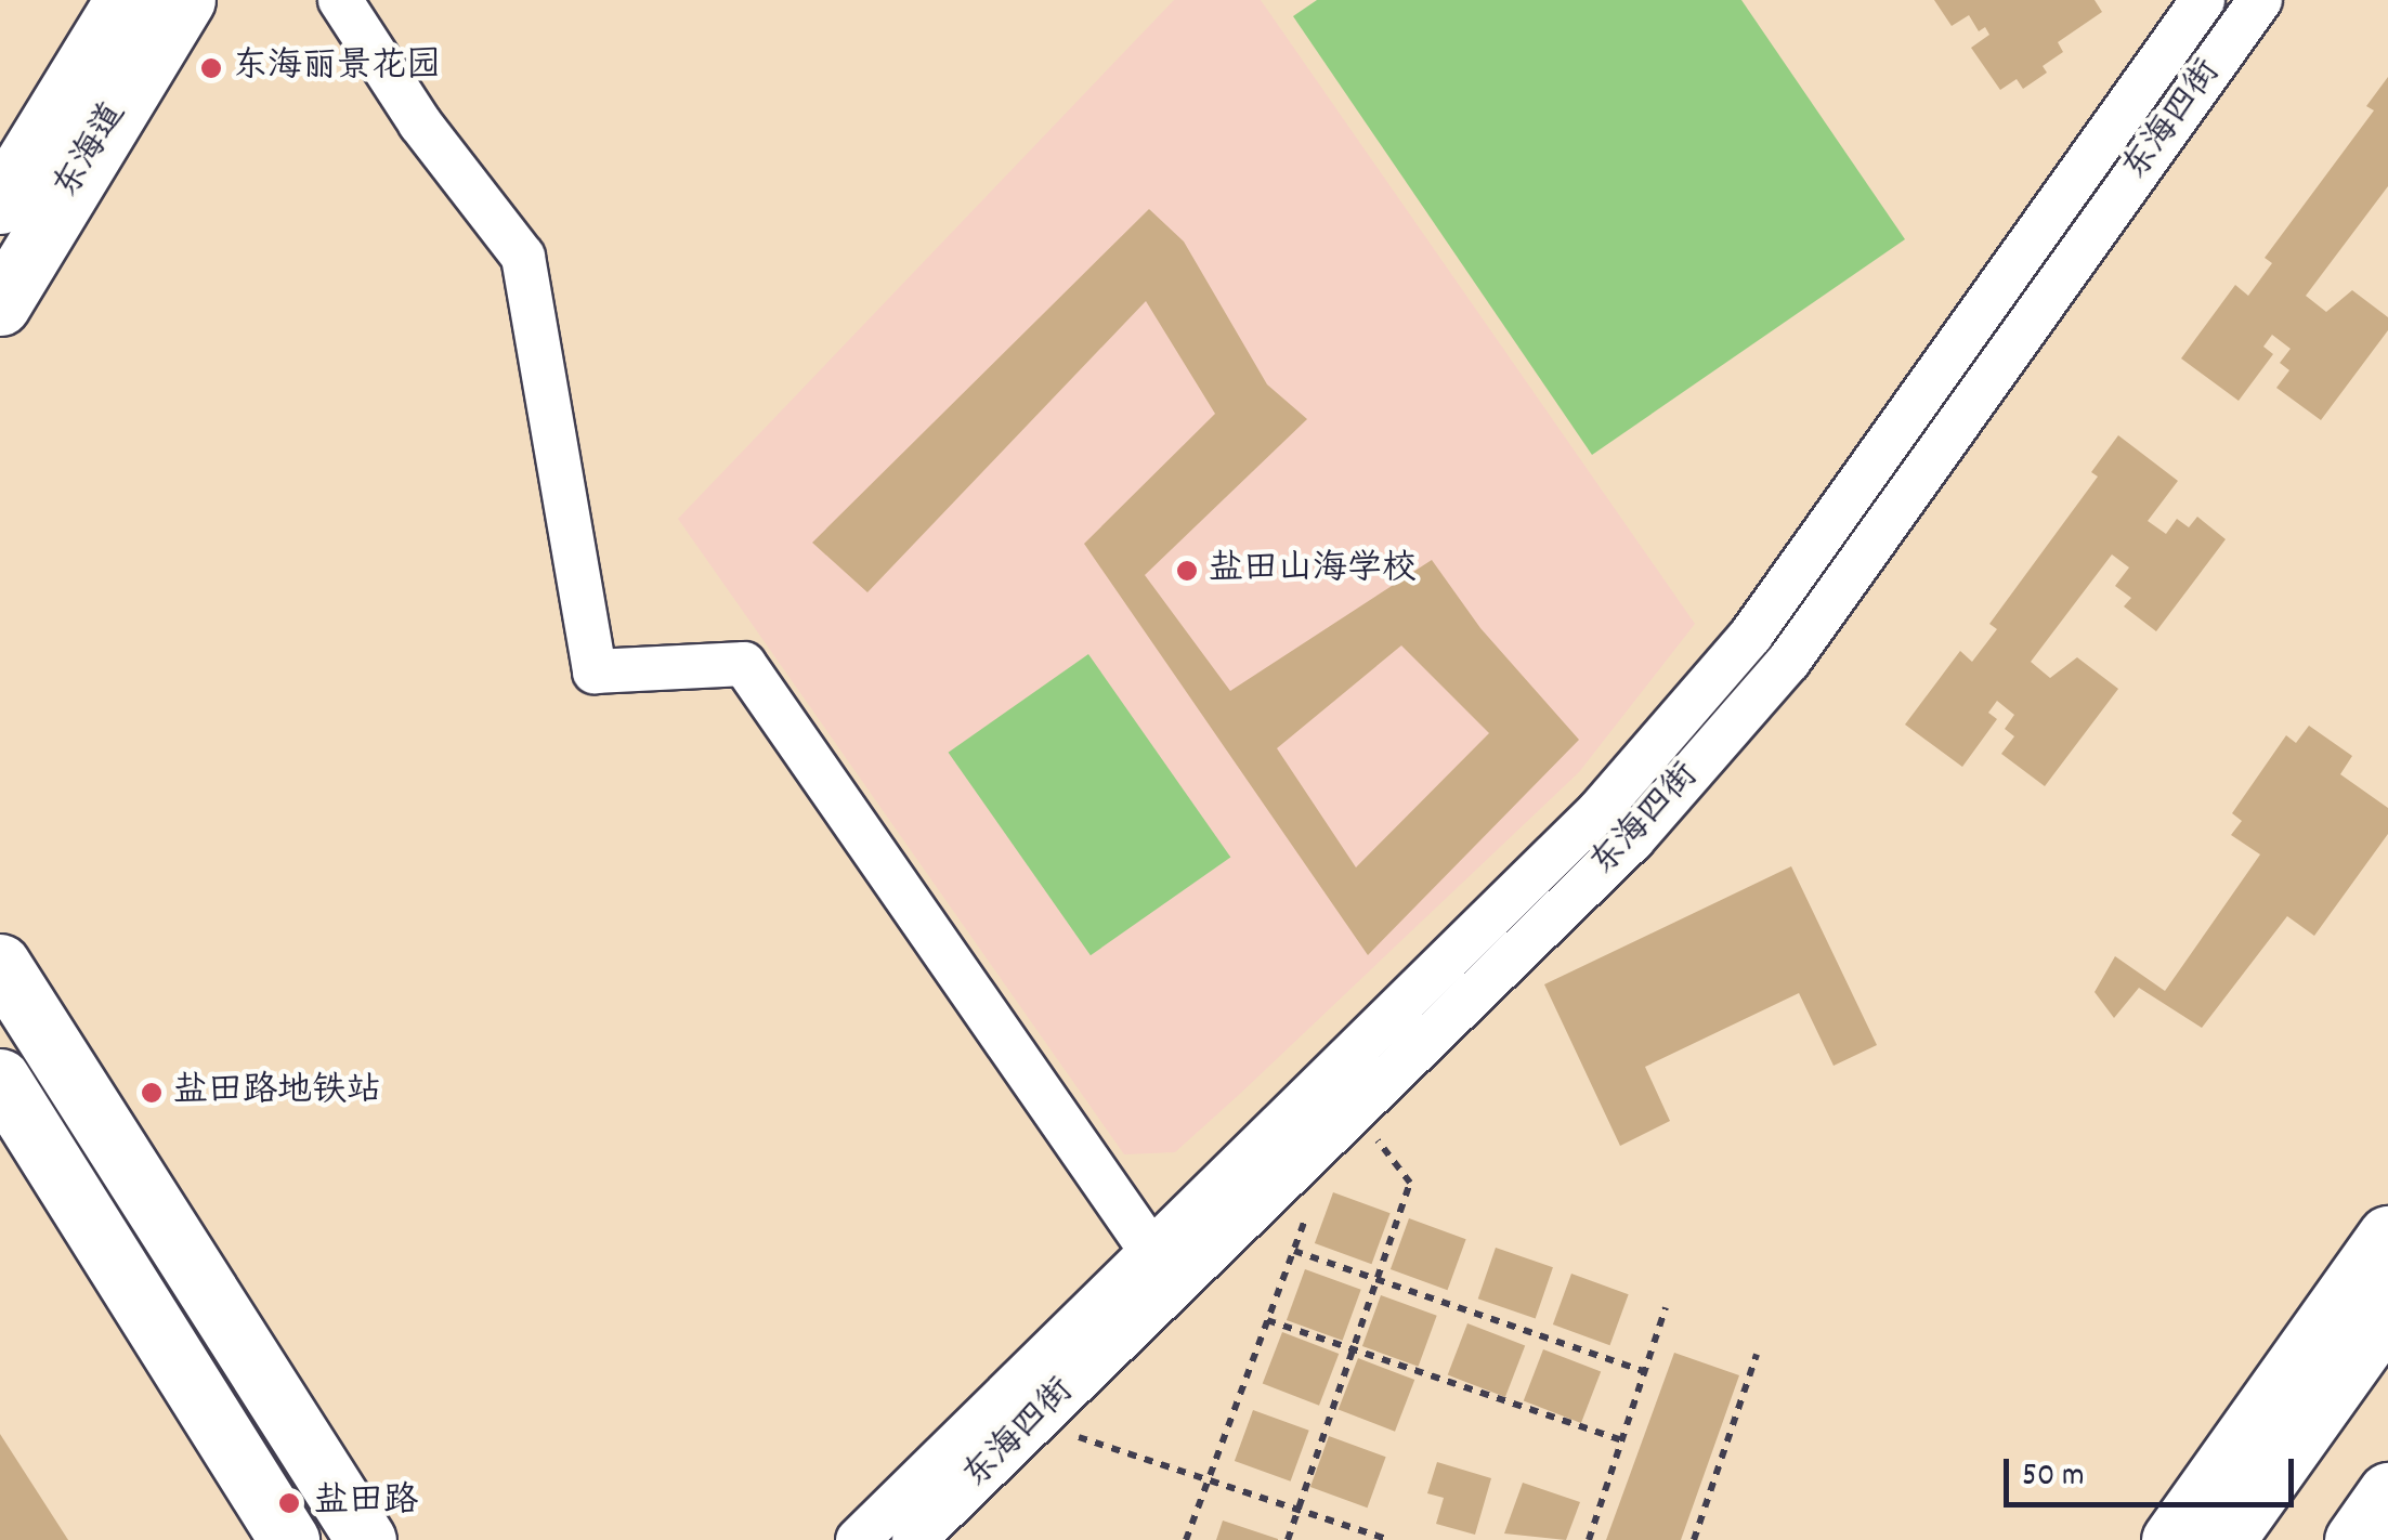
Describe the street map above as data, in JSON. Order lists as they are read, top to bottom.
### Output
{
  "streets": {
    "street": ["东海四街", "东海道"]
  },
  "places": [
    "东海丽景花园",
    "盐田山海学校",
    "盐田路地铁站",
    "盐田路"
  ],
  "scale_bar": "50 m"
}
